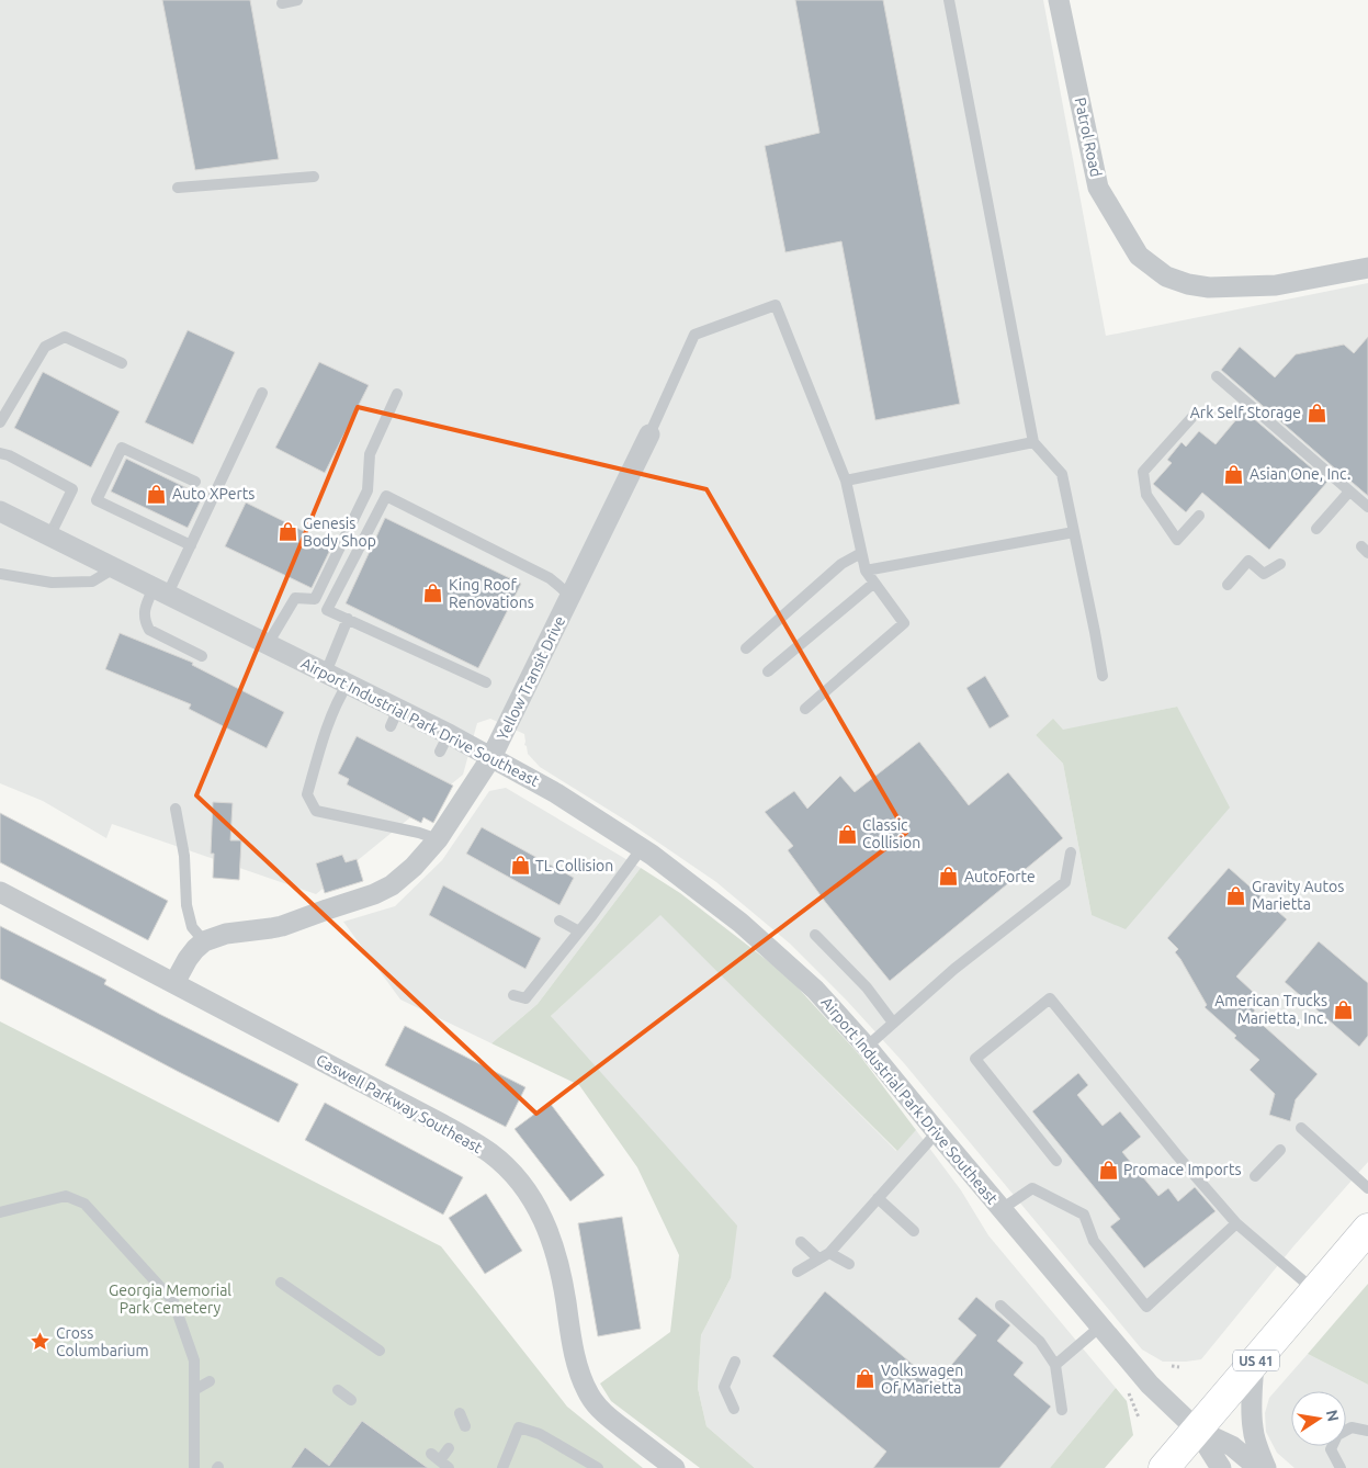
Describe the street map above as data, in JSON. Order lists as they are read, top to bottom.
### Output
{
  "streets": {
    "main road": ["US 41"],
    "street": [
      "Patrol Road",
      "Yellow Transit Drive",
      "Airport Industrial Park Drive Southeast",
      "Caswell Parkway Southeast"
    ]
  },
  "crossings": [
    ["Yellow Transit Drive", "Airport Industrial Park Drive Southeast"],
    ["Airport Industrial Park Drive Southeast", "US 41"]
  ],
  "parks": ["Georgia Memorial Park Cemetery"],
  "places": {
    "shop": [
      "Ark Self Storage",
      "Asian One, Inc.",
      "Auto XPerts",
      "Genesis Body Shop",
      "King Roof Renovations",
      "Classic Collision",
      "TL Collision",
      "AutoForte",
      "Gravity Autos Marietta",
      "American Trucks Marietta, Inc.",
      "Promace Imports",
      "Volkswagen Of Marietta"
    ],
    "place": ["Cross Columbarium"]
  },
  "north": "right"
}
